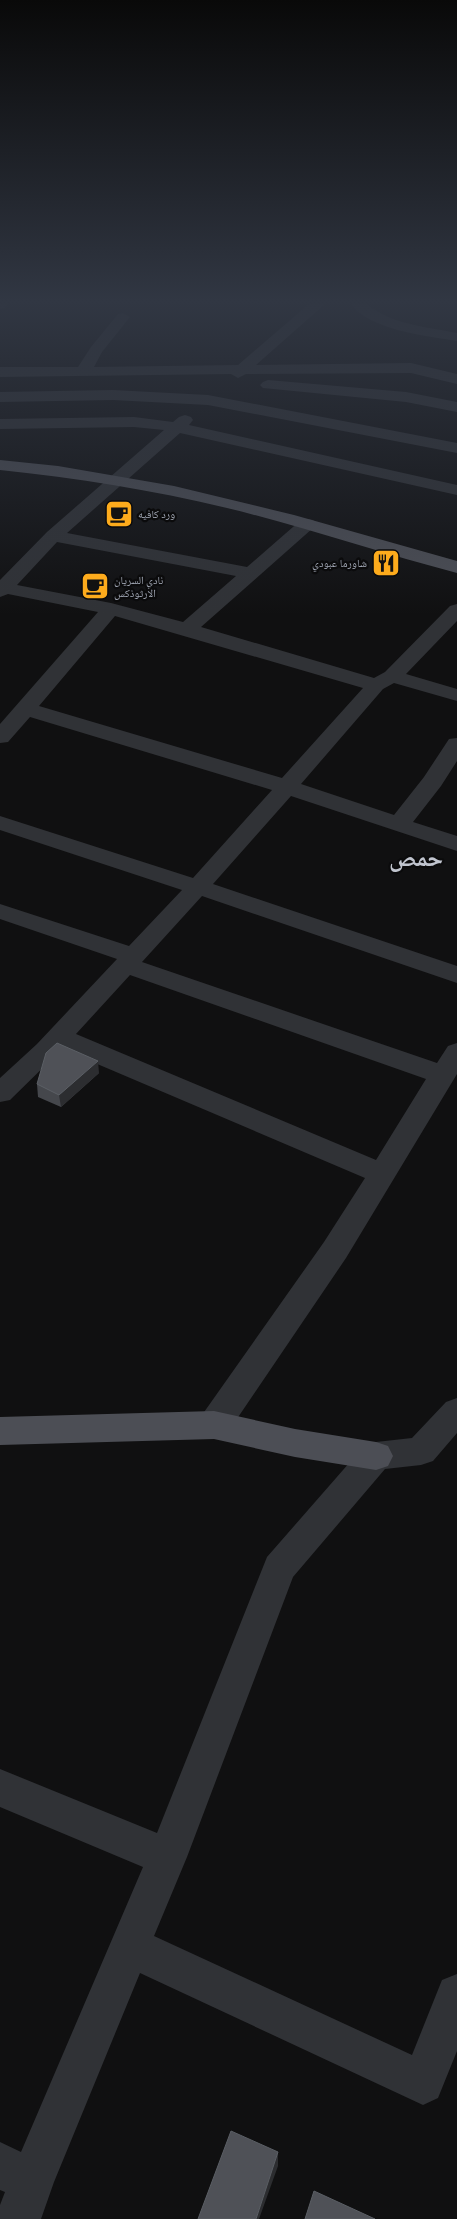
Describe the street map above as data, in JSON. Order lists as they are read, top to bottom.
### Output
{
  "districts": ["حمص"],
  "places": {
    "cafe": ["ورد كافيه", "نادي السريان الارثوذكس"],
    "restaurant": ["شاورما عبودي"]
  }
}
